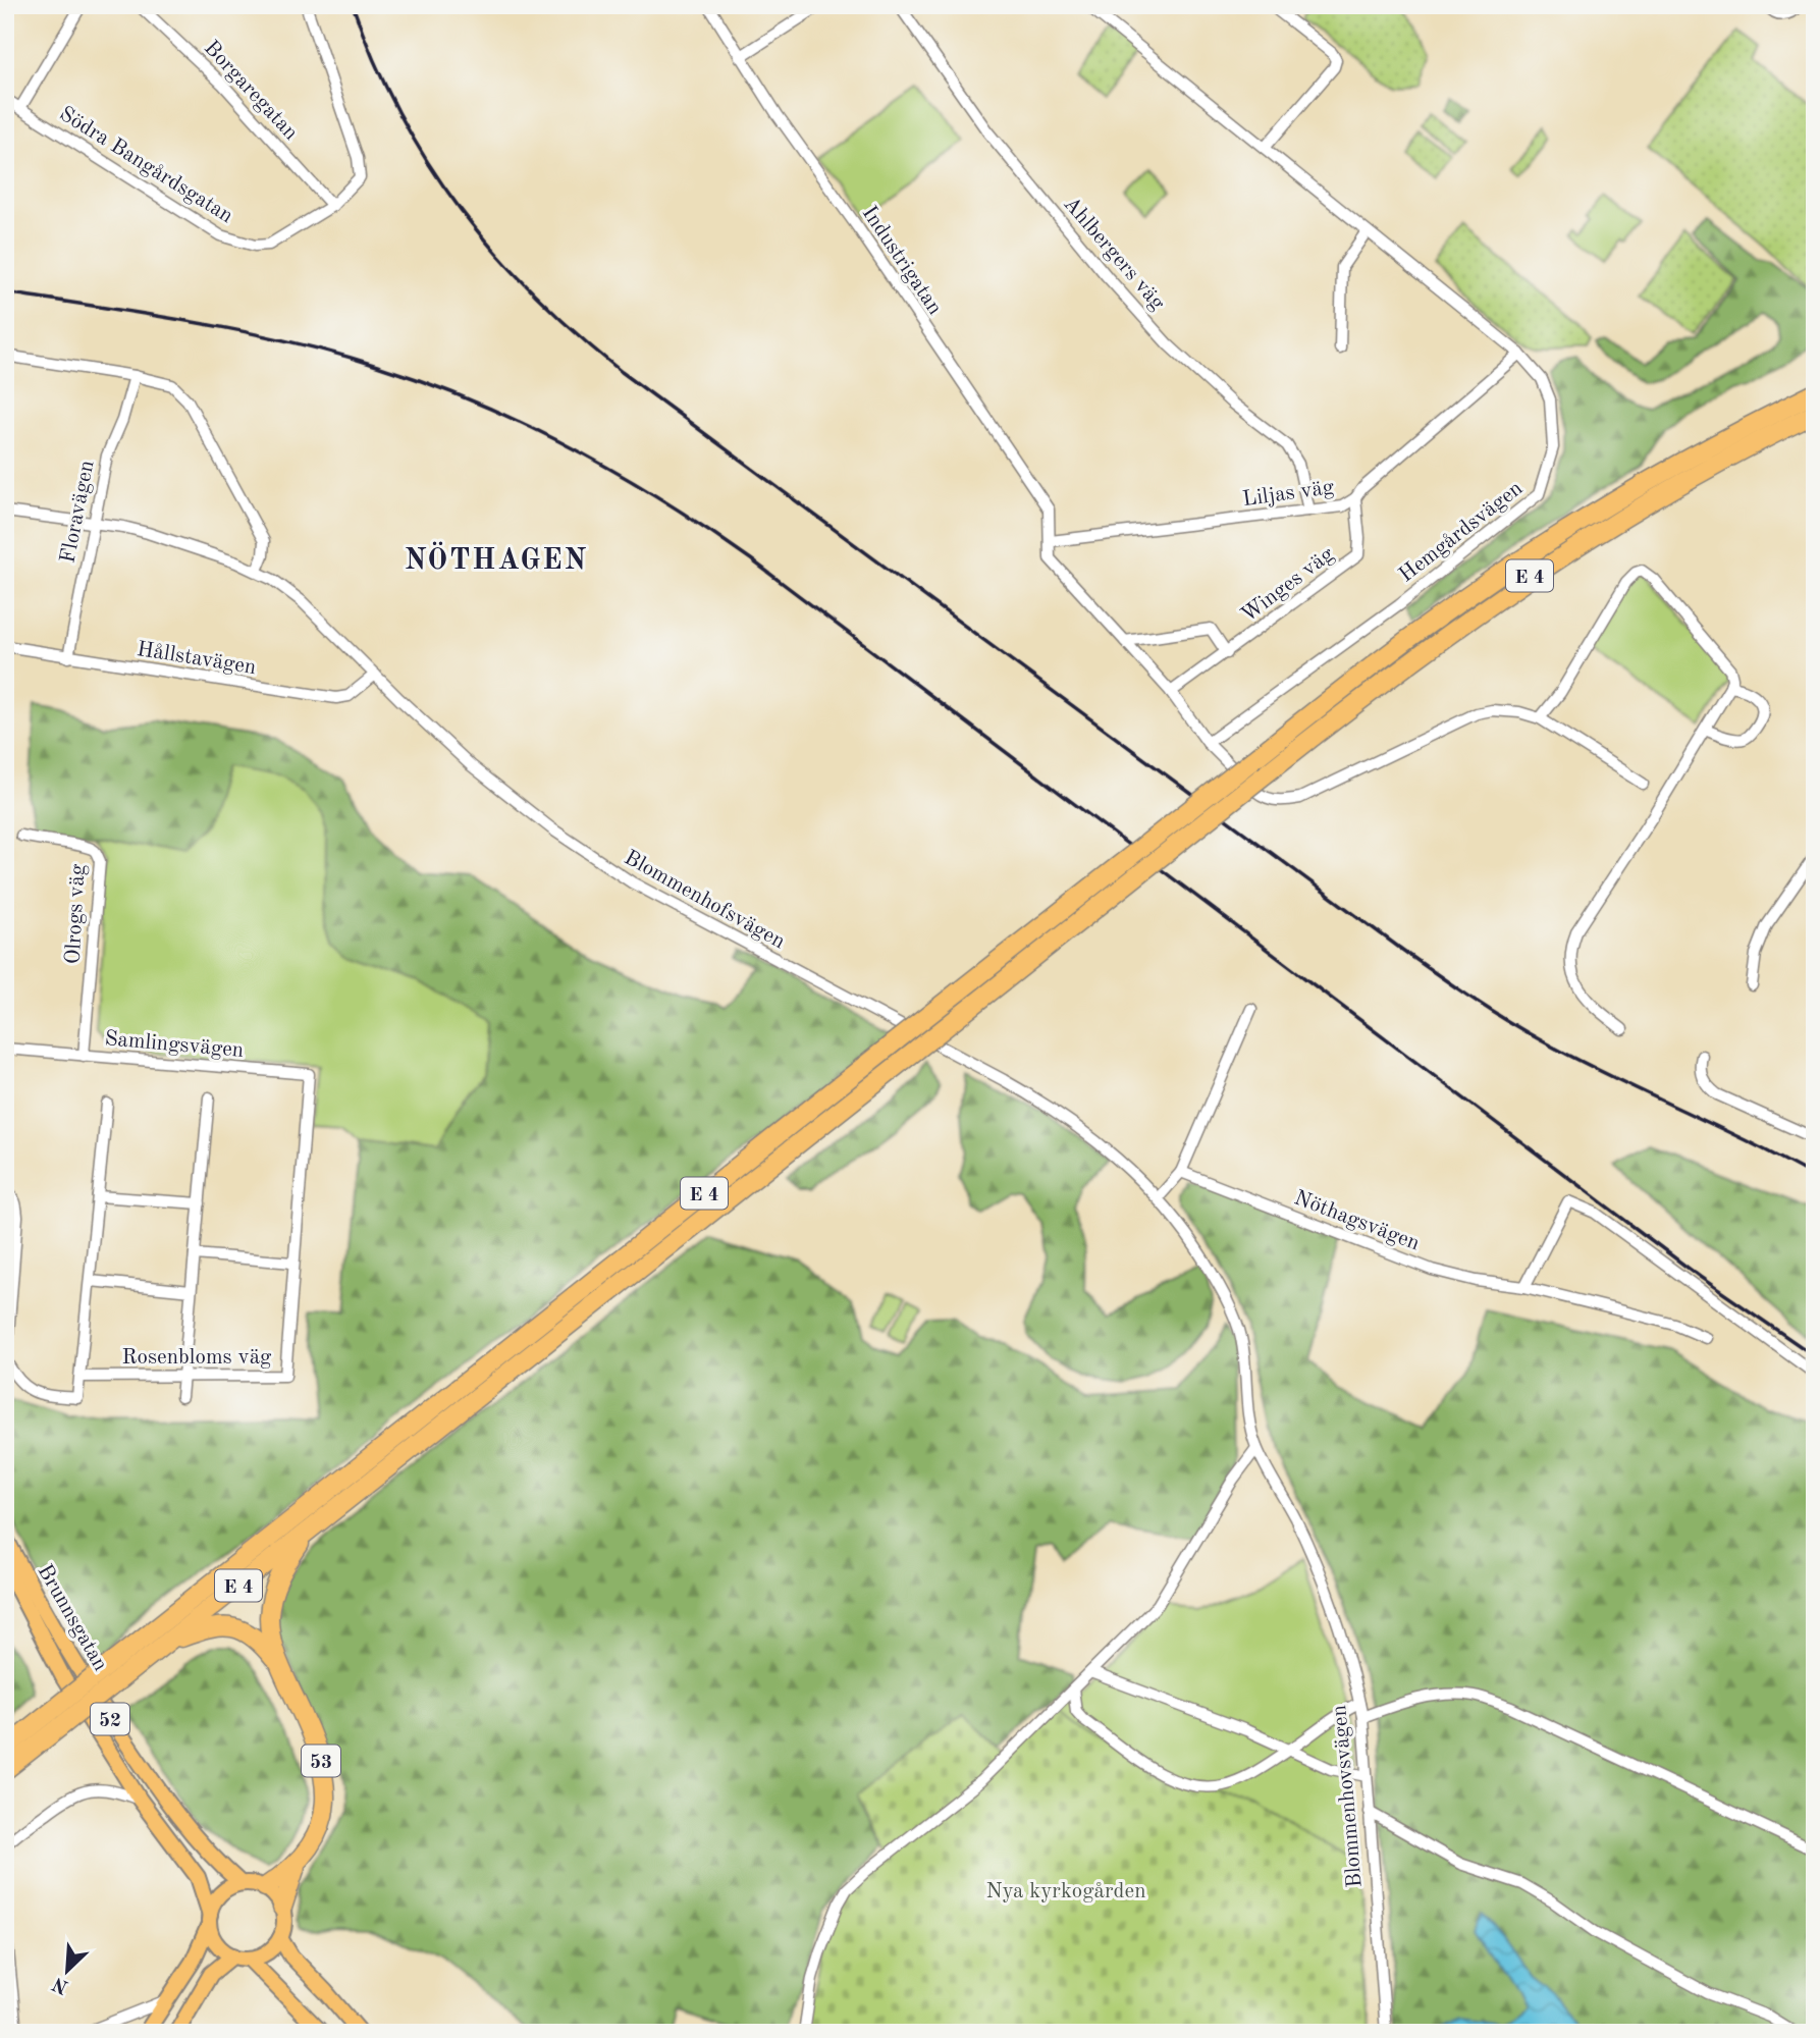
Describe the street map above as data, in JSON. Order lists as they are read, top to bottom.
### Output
{
  "streets": {
    "highway": ["E 4", "53"],
    "main road": ["Brunnsgatan", "52"],
    "street": [
      "Borgaregatan",
      "Södra Bangårdsgatan",
      "Ahlbergers väg",
      "Industrigatan",
      "Liljas väg",
      "Floravägen",
      "Hemgårdsvägen",
      "Winges väg",
      "Hållstavägen",
      "Blommenhofsvägen",
      "Olrogs väg",
      "Samlingsvägen",
      "Nöthagsvägen",
      "Rosenbloms väg",
      "Blommenhovsvägen"
    ]
  },
  "crossings": [
    ["Borgaregatan", "Södra Bangårdsgatan"],
    ["Ahlbergers väg", "Liljas väg"],
    ["Industrigatan", "Liljas väg"],
    ["Liljas väg", "Hemgårdsvägen"],
    ["Liljas väg", "Winges väg"],
    ["Floravägen", "Hållstavägen"],
    ["Floravägen", "Blommenhofsvägen"],
    ["E 4", "53"],
    ["Hållstavägen", "Blommenhofsvägen"],
    ["Blommenhofsvägen", "Blommenhovsvägen"],
    ["Olrogs väg", "Samlingsvägen"],
    ["Samlingsvägen", "Rosenbloms väg"],
    ["Brunnsgatan", "52"],
    ["Brunnsgatan", "53"],
    ["52", "53"]
  ],
  "districts": ["NÖTHAGEN"],
  "parks": ["Nya kyrkogården"],
  "north": "bottom left"
}
